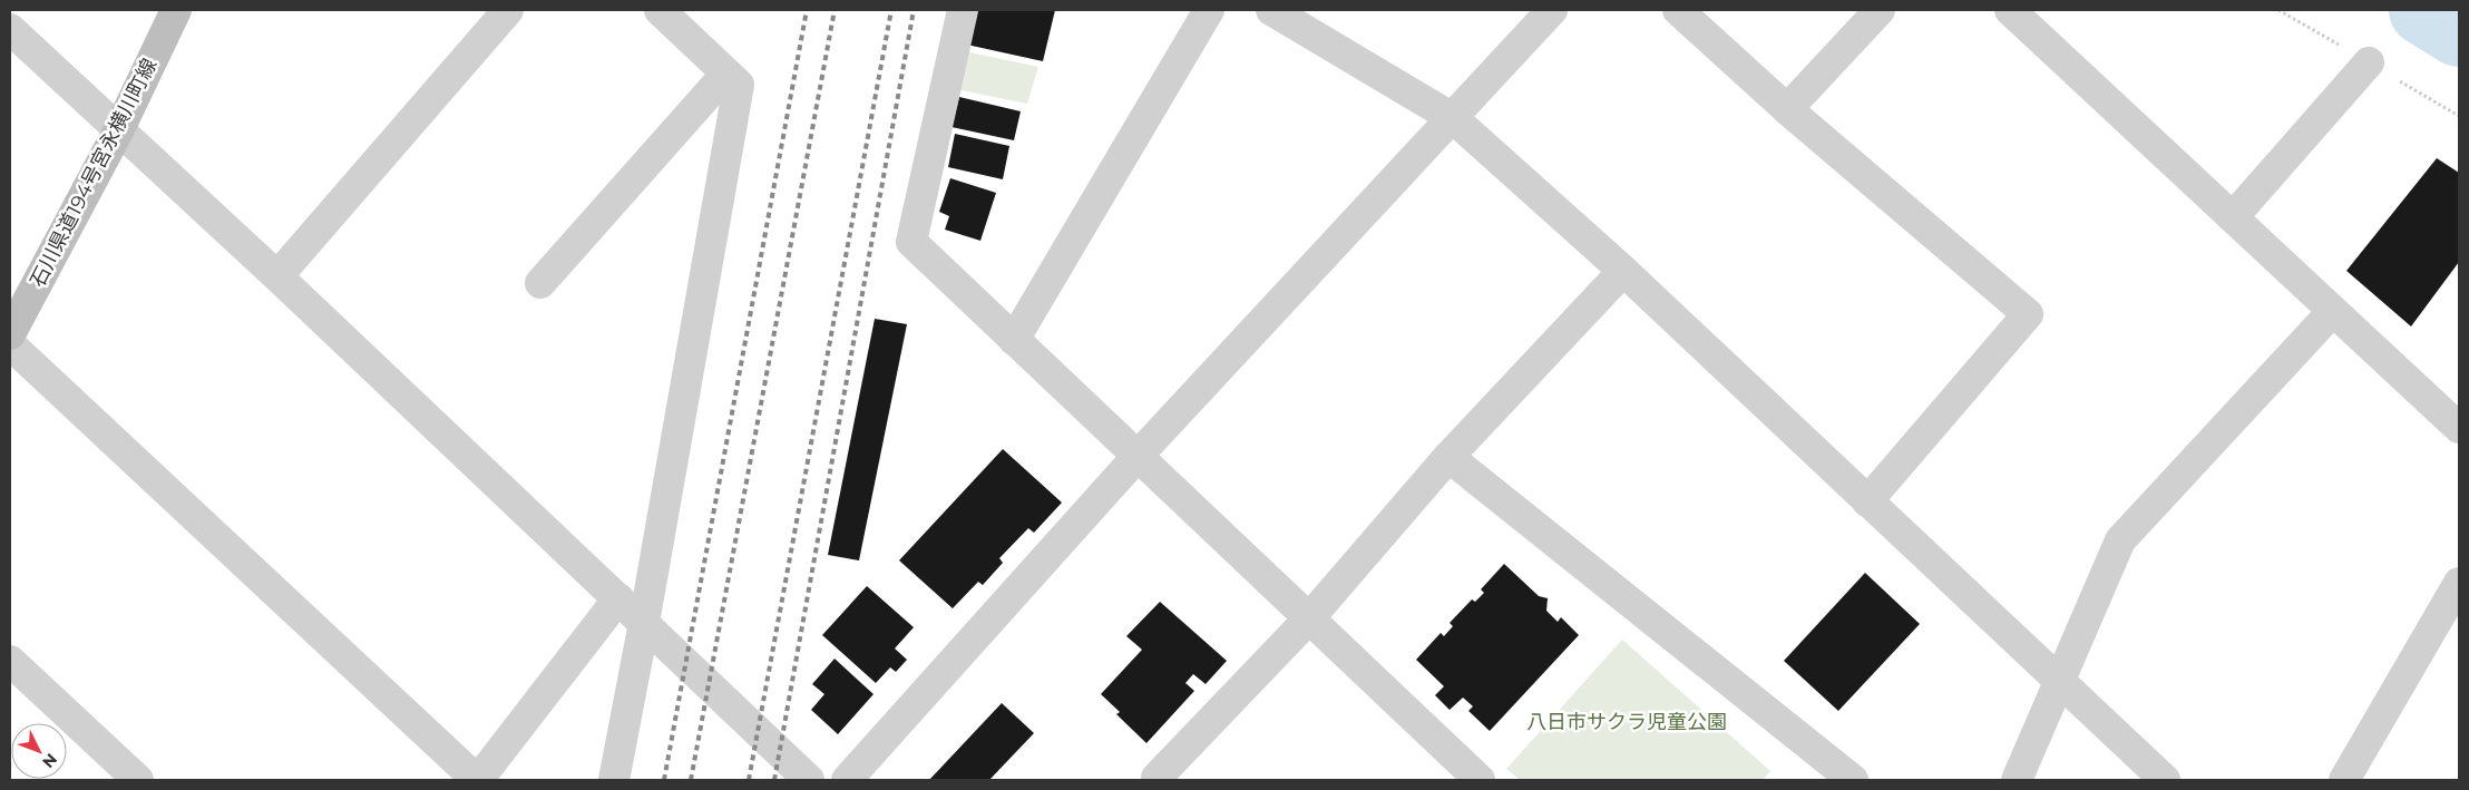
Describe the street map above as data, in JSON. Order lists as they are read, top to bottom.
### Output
{
  "streets": {
    "main road": ["石川県道194号宮永横川町線"]
  },
  "parks": ["八日市サクラ児童公園"],
  "north": "bottom right"
}
